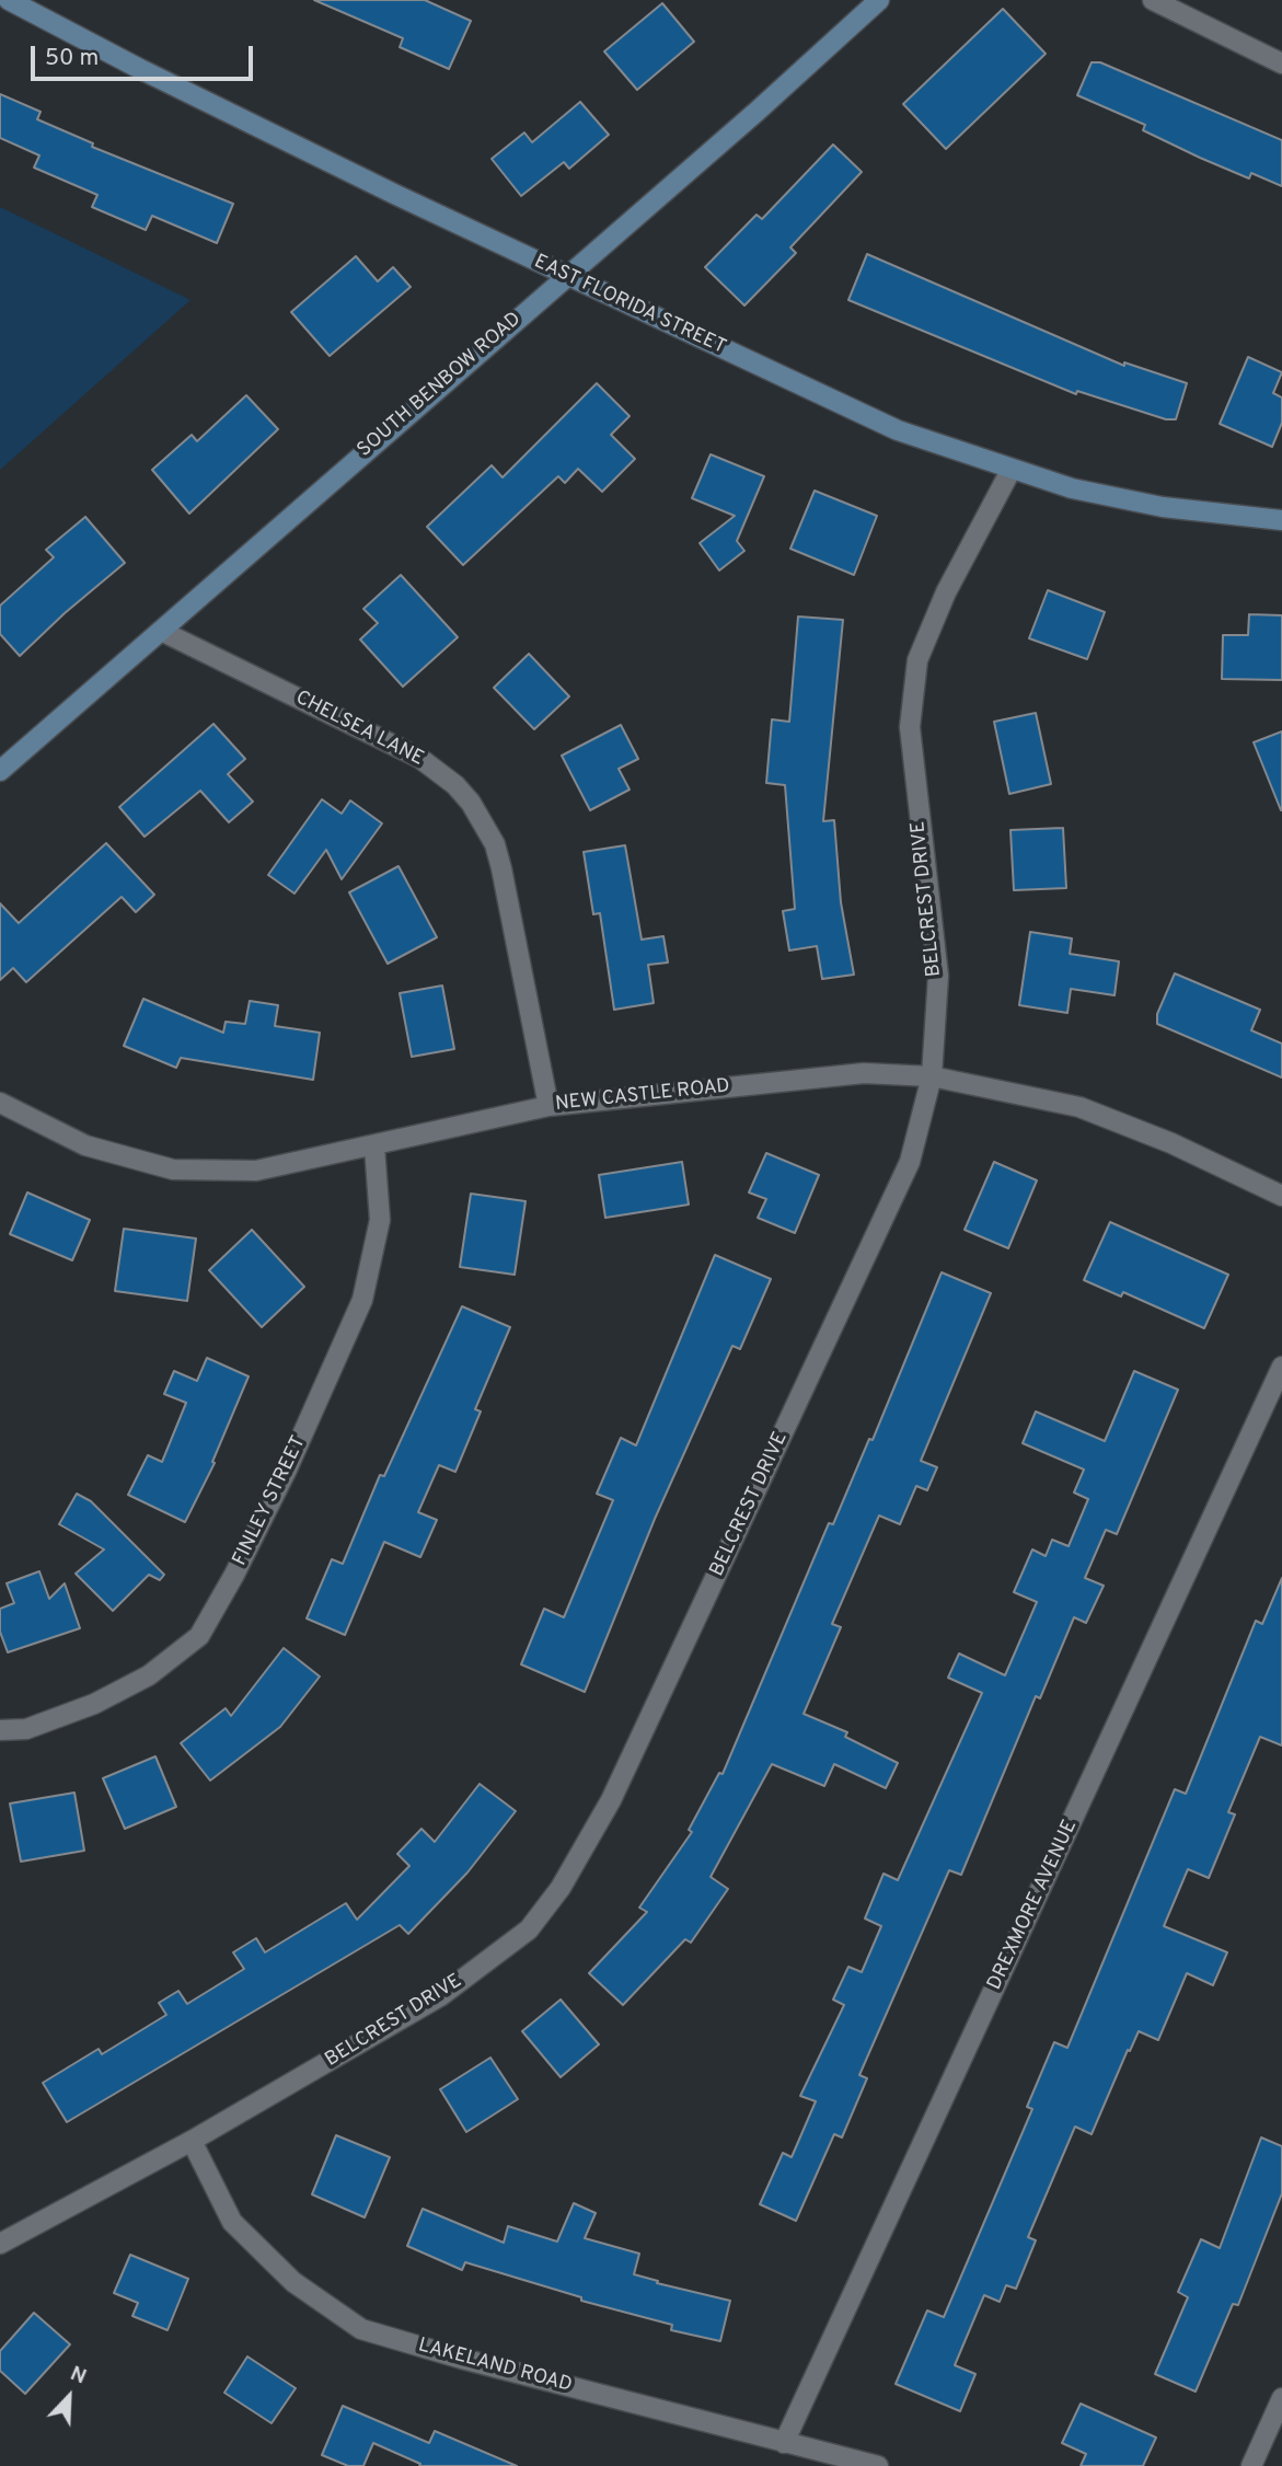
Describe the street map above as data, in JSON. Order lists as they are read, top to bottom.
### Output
{
  "streets": {
    "main road": ["EAST FLORIDA STREET", "SOUTH BENBOW ROAD"],
    "street": [
      "CHELSEA LANE",
      "BELCREST DRIVE",
      "NEW CASTLE ROAD",
      "FINLEY STREET",
      "DREXMORE AVENUE",
      "LAKELAND ROAD"
    ]
  },
  "crossings": [
    ["EAST FLORIDA STREET", "SOUTH BENBOW ROAD"],
    ["EAST FLORIDA STREET", "BELCREST DRIVE"],
    ["SOUTH BENBOW ROAD", "CHELSEA LANE"],
    ["CHELSEA LANE", "NEW CASTLE ROAD"],
    ["BELCREST DRIVE", "NEW CASTLE ROAD"],
    ["BELCREST DRIVE", "LAKELAND ROAD"],
    ["NEW CASTLE ROAD", "FINLEY STREET"],
    ["DREXMORE AVENUE", "LAKELAND ROAD"]
  ],
  "scale_bar": "50 m",
  "north": "top right"
}
